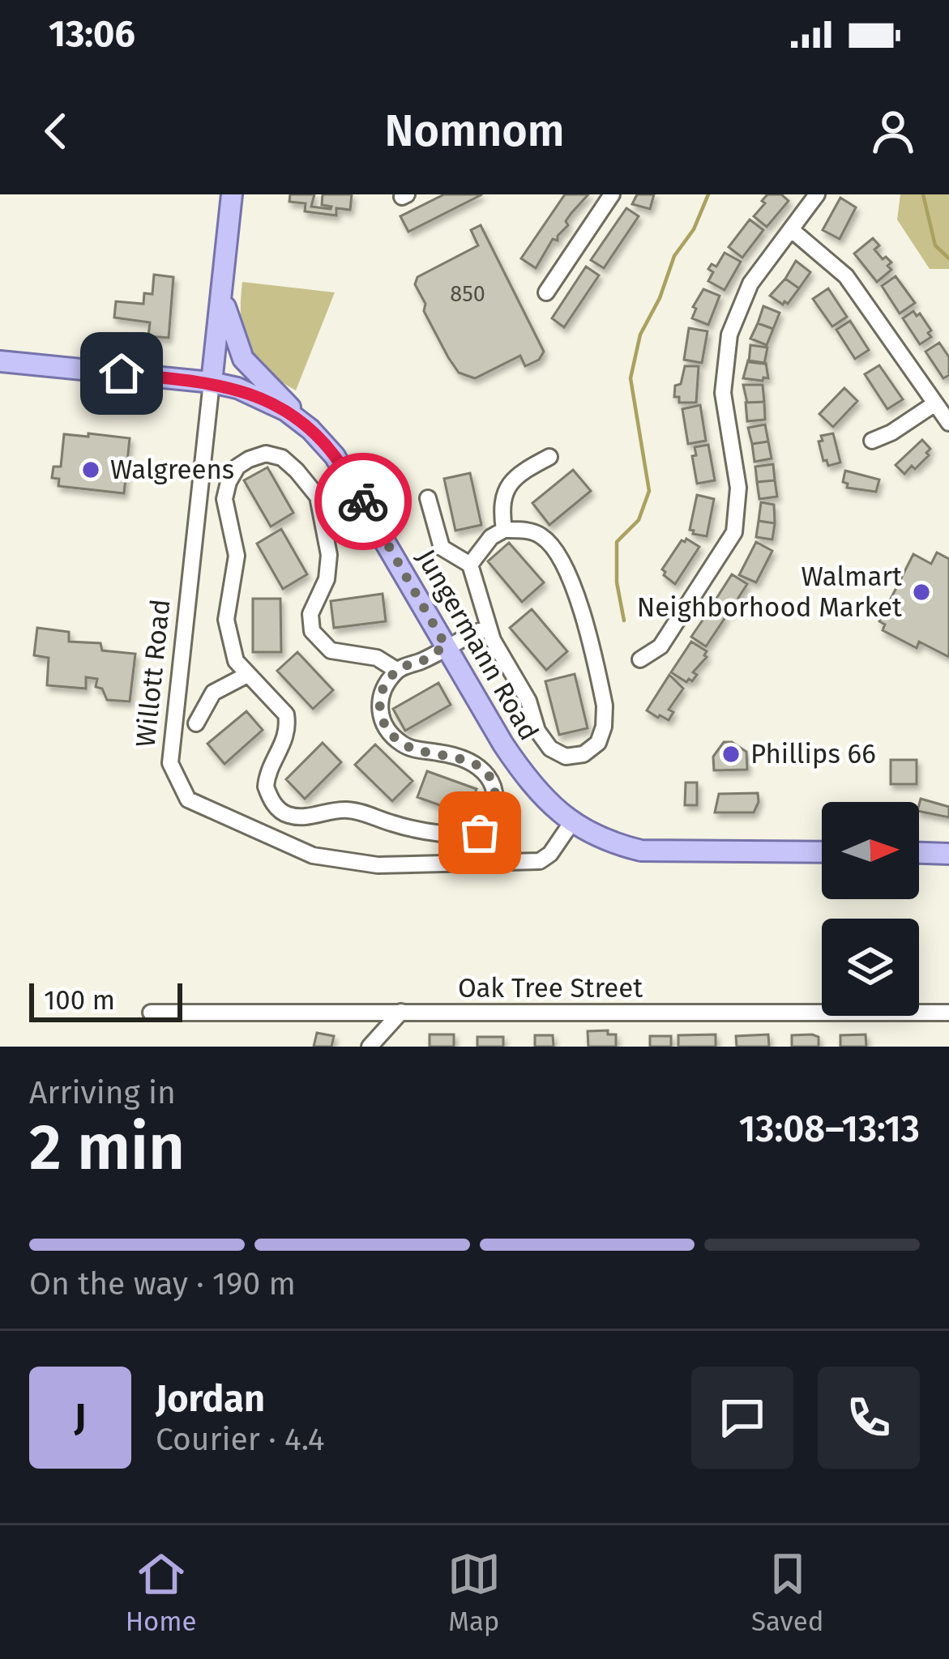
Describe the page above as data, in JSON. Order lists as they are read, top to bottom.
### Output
{
  "streets": {
    "main road": ["Jungermann Road", "Willott Road"],
    "street": ["Oak Tree Street"]
  },
  "crossings": [
    ["Jungermann Road", "Willott Road"]
  ],
  "places": ["Walgreens", "Walmart Neighborhood Market", "Phillips 66"],
  "house_numbers": ["850"],
  "scale_bar": "100 m",
  "north": "right",
  "page": {
    "status": "13:06",
    "header": "Nomnom",
    "scale": "100 m",
    "heading": ["2 min", "Arriving in", "13:08–13:13"],
    "panel": ["Jordan", "Courier · 4.4"],
    "bar": "On the way · 190 m",
    "round": "J",
    "tabs": ["Home", "Map", "Saved"]
  }
}
